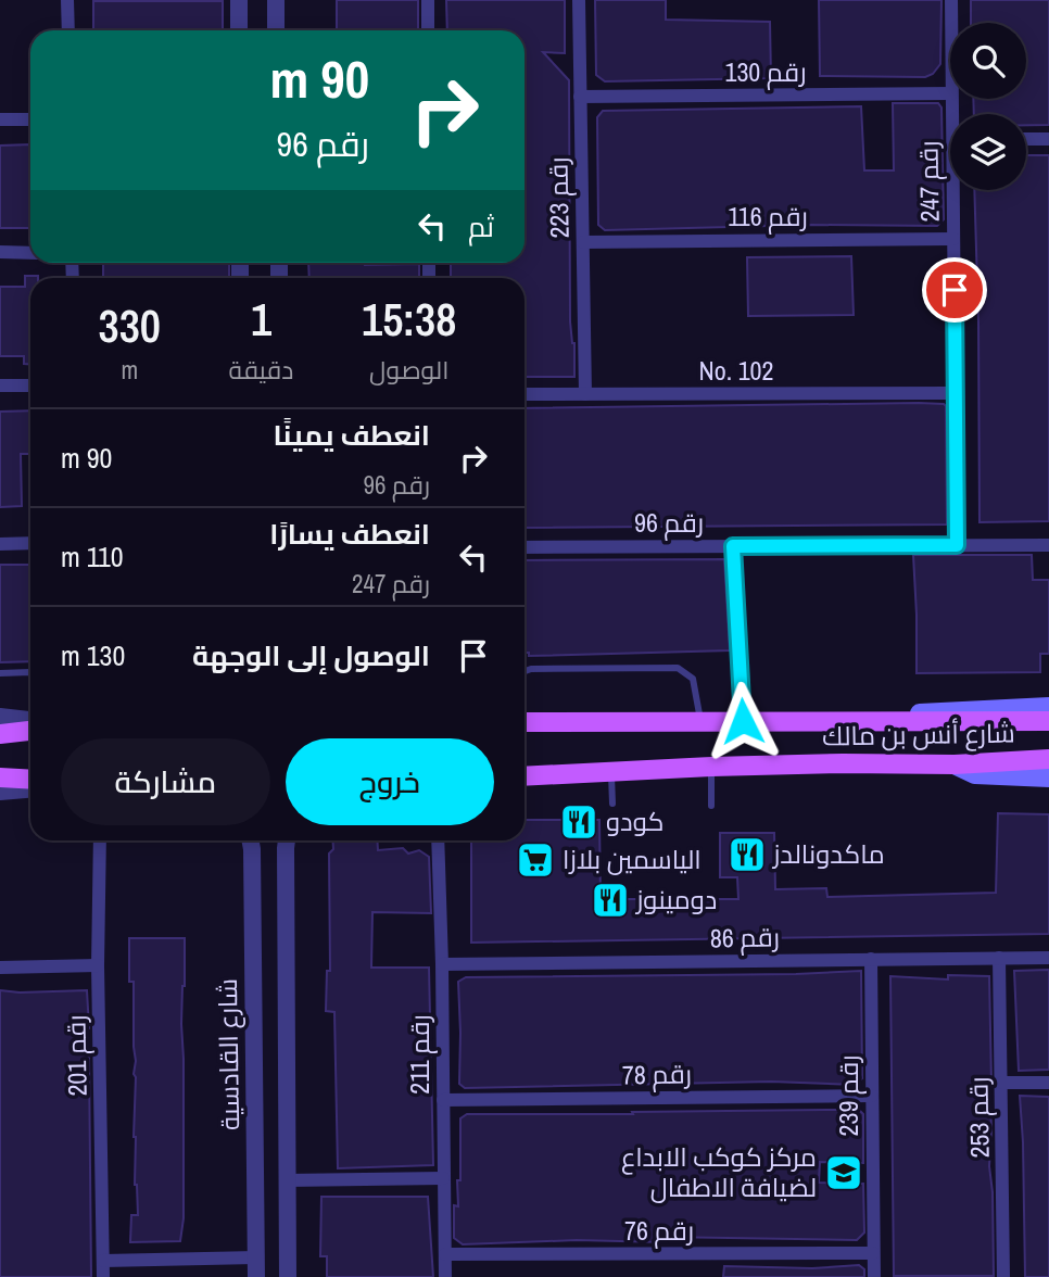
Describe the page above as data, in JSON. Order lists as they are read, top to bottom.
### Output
{
  "streets": {
    "main road": ["شارع أنس بن مالك"],
    "street": [
      "رقم 130",
      "رقم 247",
      "رقم 223",
      "رقم 116",
      "No. 102",
      "رقم 96",
      "رقم 86",
      "شارع القادسية",
      "رقم 211",
      "رقم 201",
      "رقم 78",
      "رقم 239",
      "رقم 253",
      "رقم 76"
    ]
  },
  "crossings": [
    ["رقم 130", "رقم 223"],
    ["رقم 247", "رقم 116"],
    ["رقم 247", "No. 102"],
    ["رقم 247", "رقم 96"],
    ["رقم 223", "رقم 116"],
    ["رقم 223", "No. 102"],
    ["رقم 86", "رقم 211"],
    ["رقم 86", "رقم 239"],
    ["رقم 86", "رقم 253"],
    ["رقم 211", "رقم 78"],
    ["رقم 211", "رقم 76"],
    ["رقم 78", "رقم 239"],
    ["رقم 239", "رقم 76"]
  ],
  "places": {
    "restaurant": ["كودو", "ماكدونالدز", "دومينوز"],
    "supermarket": ["الياسمين بلازا"],
    "school or university": ["مركز كوكب الابداع لضيافة الاطفال"]
  },
  "page": {
    "turn": ["90 m", "رقم 96"],
    "then": "ثم",
    "eta": [
      "15:38",
      "الوصول",
      "1",
      "دقيقة",
      "330",
      "m"
    ],
    "list": [
      {
        "name": "انعطف يمينًا",
        "note": "رقم 96",
        "value": "90 m"
      },
      {
        "name": "انعطف يسارًا",
        "note": "رقم 247",
        "value": "110 m"
      },
      {
        "name": "الوصول إلى الوجهة",
        "value": "130 m"
      }
    ],
    "buttons": ["خروج", "مشاركة"]
  }
}
